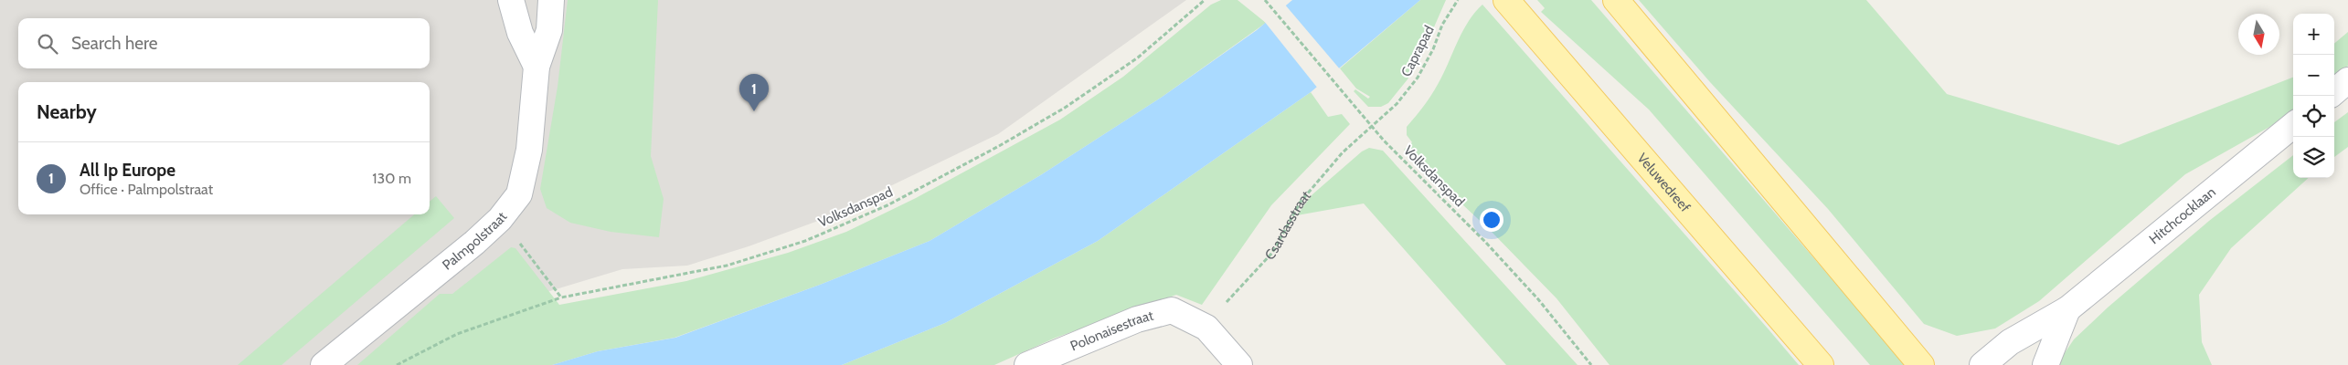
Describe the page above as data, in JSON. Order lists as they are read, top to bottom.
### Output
{
  "streets": {
    "main road": ["Veluwedreef"],
    "street": ["Hitchcocklaan", "Palmpolstraat", "Polonaisestraat"],
    "path": ["Caprapad", "Volksdanspad", "Csardasstraat"]
  },
  "crossings": [
    ["Caprapad", "Volksdanspad"],
    ["Caprapad", "Csardasstraat"],
    ["Volksdanspad", "Csardasstraat"],
    ["Csardasstraat", "Polonaisestraat"]
  ],
  "north": "bottom",
  "page": {
    "map_buttons": ["+", "−"],
    "search": "Search here",
    "pins": "1",
    "heading": "Nearby",
    "list": [
      {
        "mark": "1",
        "name": "All Ip Europe",
        "note": "Office · Palmpolstraat",
        "value": "130 m"
      }
    ]
  }
}
